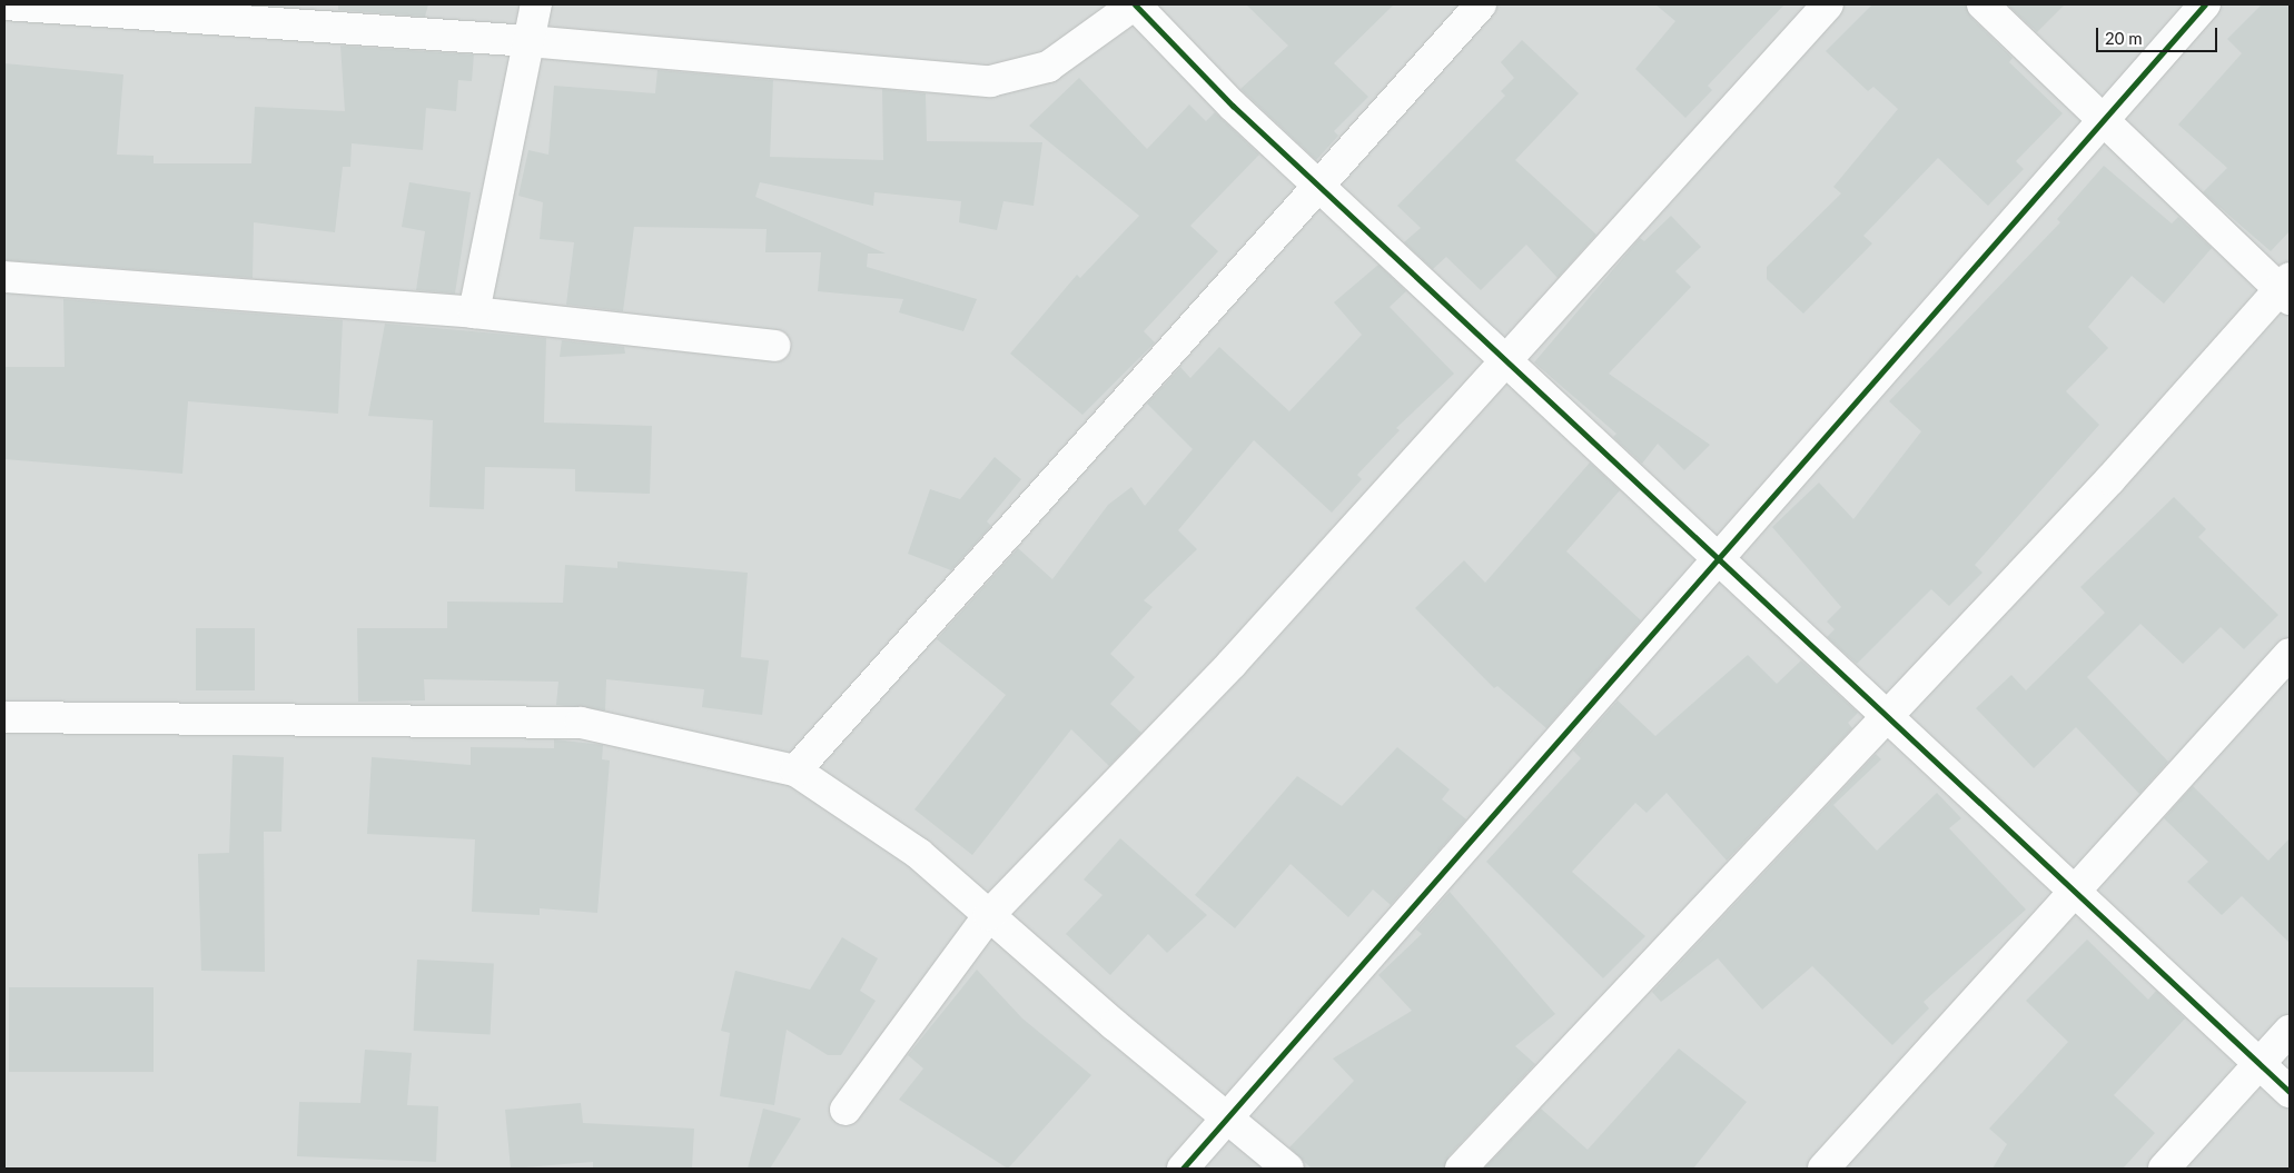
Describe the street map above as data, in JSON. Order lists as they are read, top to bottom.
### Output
{
  "scale_bar": "20 m"
}
